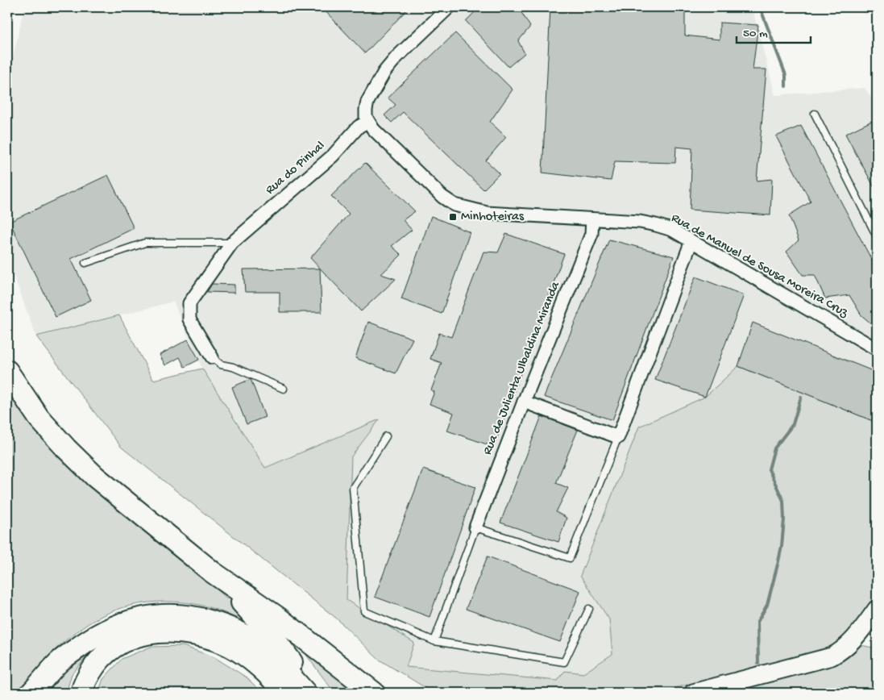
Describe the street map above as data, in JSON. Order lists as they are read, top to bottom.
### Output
{
  "streets": {
    "street": ["Rua do Pinhal", "Rua de Manuel de Sousa Moreira Cruz", "Rua de Julienta Ulbaldina Miranda"]
  },
  "crossings": [
    ["Rua do Pinhal", "Rua de Manuel de Sousa Moreira Cruz"],
    ["Rua de Manuel de Sousa Moreira Cruz", "Rua de Julienta Ulbaldina Miranda"]
  ],
  "places": {
    "transit": ["Minhoteiras"]
  },
  "scale_bar": "50 m"
}
